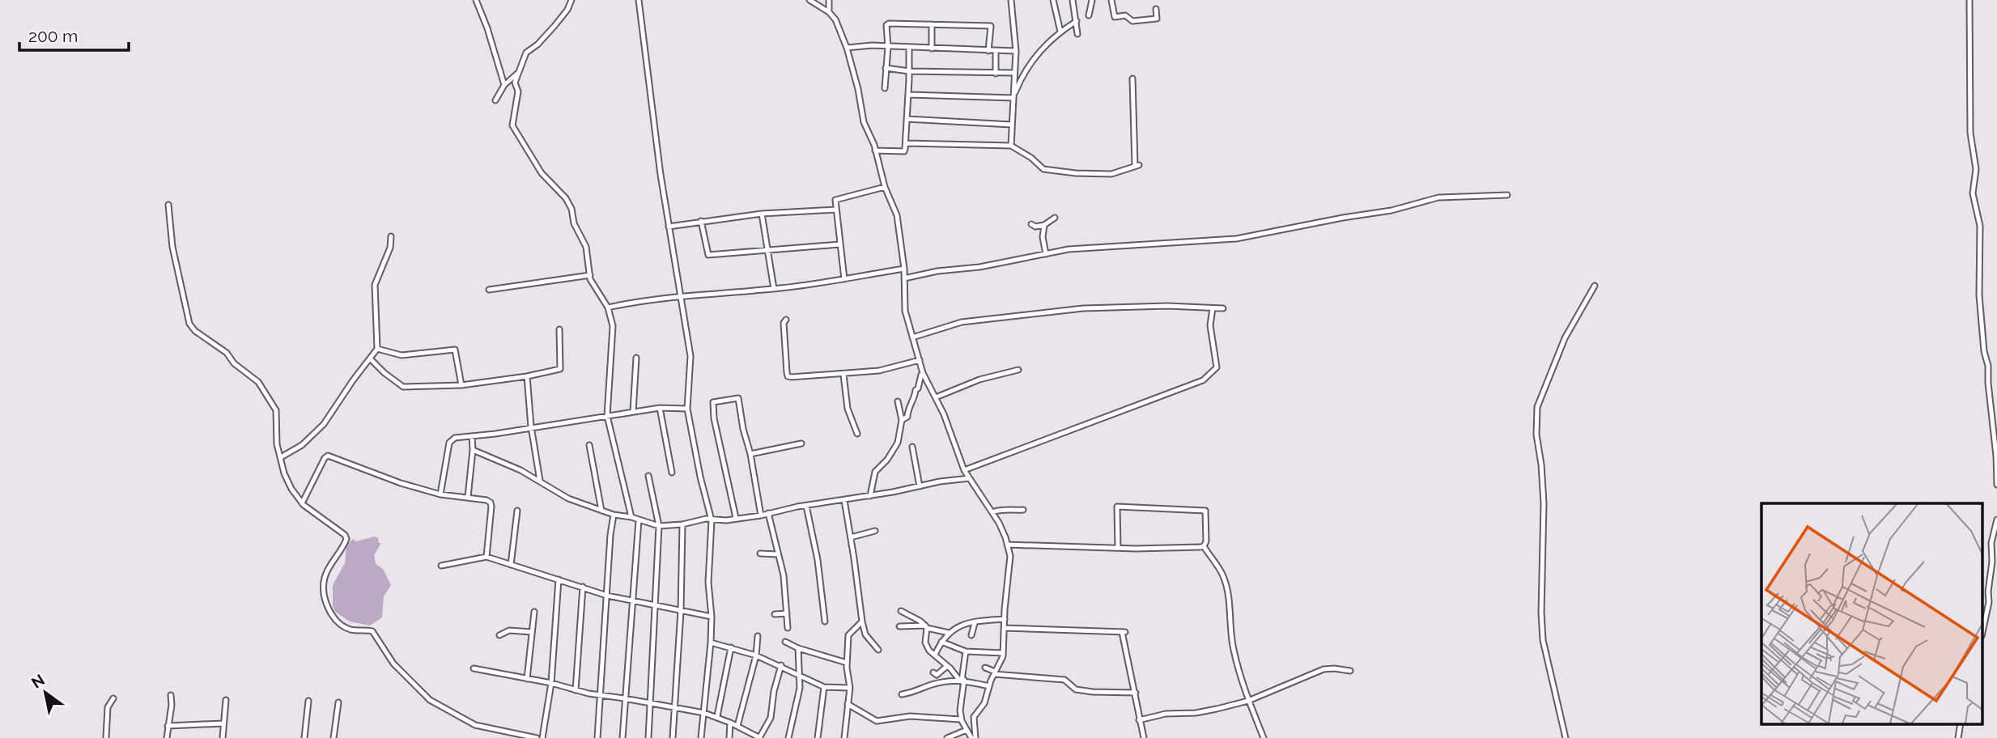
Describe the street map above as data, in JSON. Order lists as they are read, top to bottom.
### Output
{
  "scale_bar": "200 m",
  "north": "top left"
}
